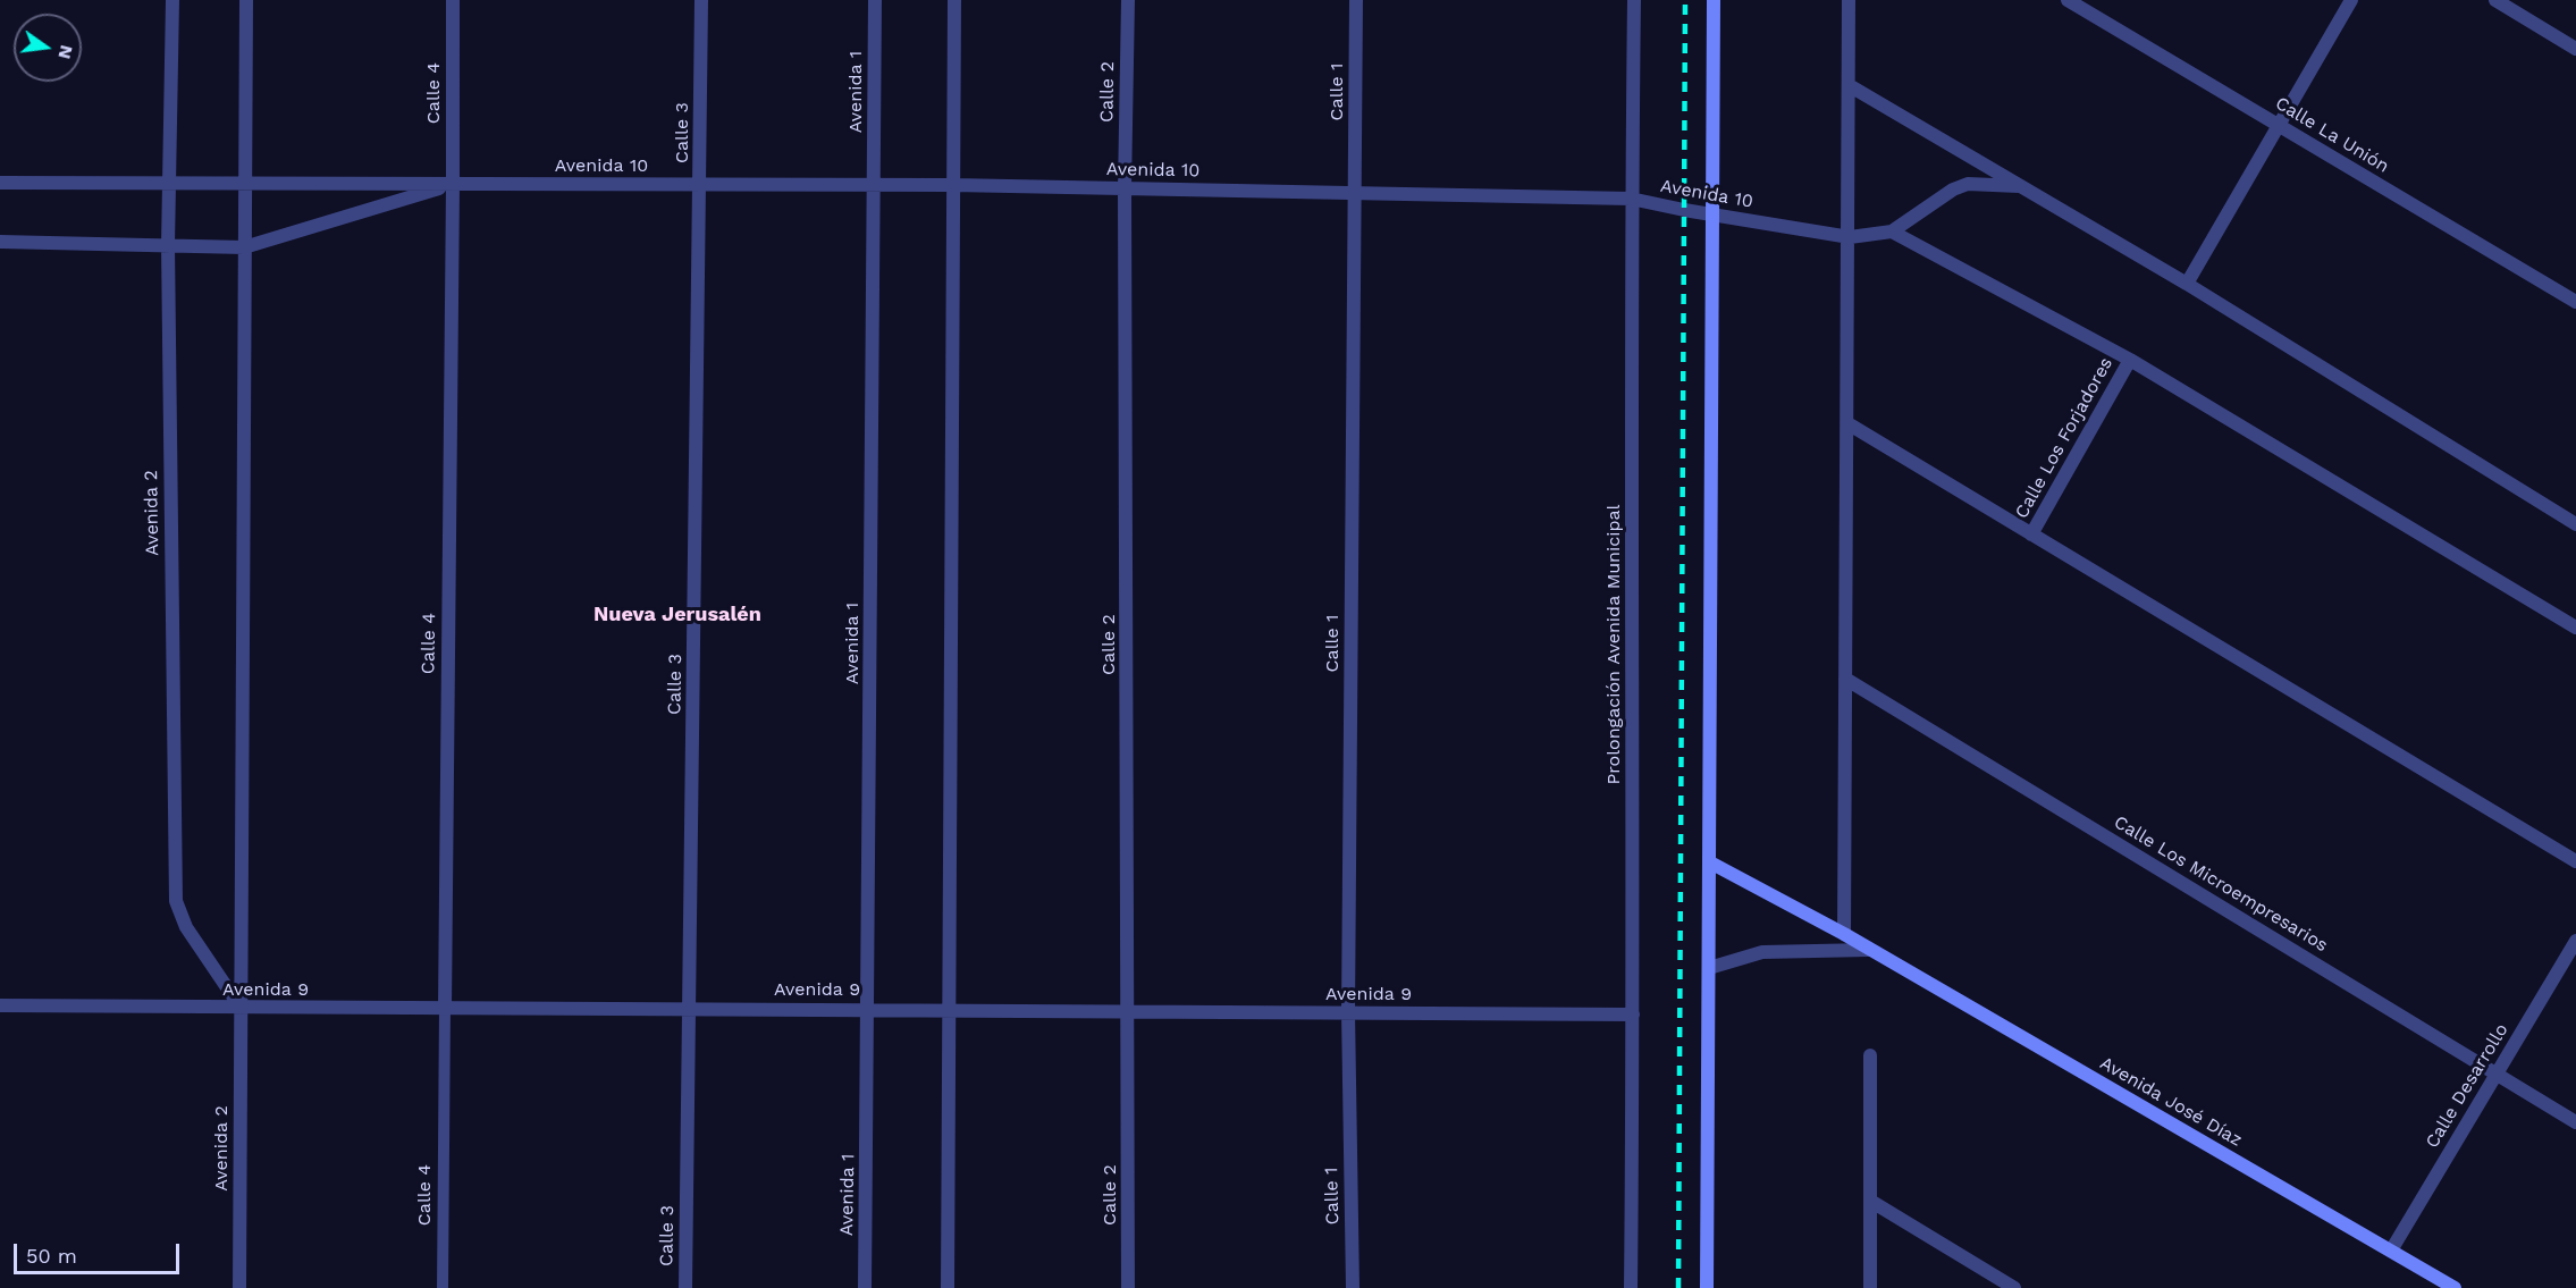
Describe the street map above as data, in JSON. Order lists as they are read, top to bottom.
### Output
{
  "streets": {
    "main road": ["Avenida José Díaz"],
    "street": [
      "Avenida 1",
      "Calle 2",
      "Calle 1",
      "Calle 4",
      "Calle 3",
      "Calle La Unión",
      "Avenida 10",
      "Calle Los Forjadores",
      "Avenida 2",
      "Prolongación Avenida Municipal",
      "Calle Los Microempresarios",
      "Avenida 9",
      "Calle Desarrollo"
    ]
  },
  "crossings": [
    ["Avenida 1", "Avenida 10"],
    ["Avenida 1", "Avenida 9"],
    ["Calle 2", "Avenida 10"],
    ["Calle 2", "Avenida 9"],
    ["Calle 1", "Avenida 10"],
    ["Calle 1", "Avenida 9"],
    ["Calle 4", "Avenida 10"],
    ["Calle 4", "Avenida 9"],
    ["Calle 3", "Avenida 10"],
    ["Calle 3", "Avenida 9"],
    ["Avenida 10", "Avenida 2"],
    ["Avenida 10", "Prolongación Avenida Municipal"],
    ["Avenida 2", "Avenida 9"],
    ["Prolongación Avenida Municipal", "Avenida 9"],
    ["Calle Los Microempresarios", "Calle Desarrollo"],
    ["Calle Desarrollo", "Avenida José Díaz"]
  ],
  "districts": ["Nueva Jerusalén"],
  "scale_bar": "50 m",
  "north": "right"
}
